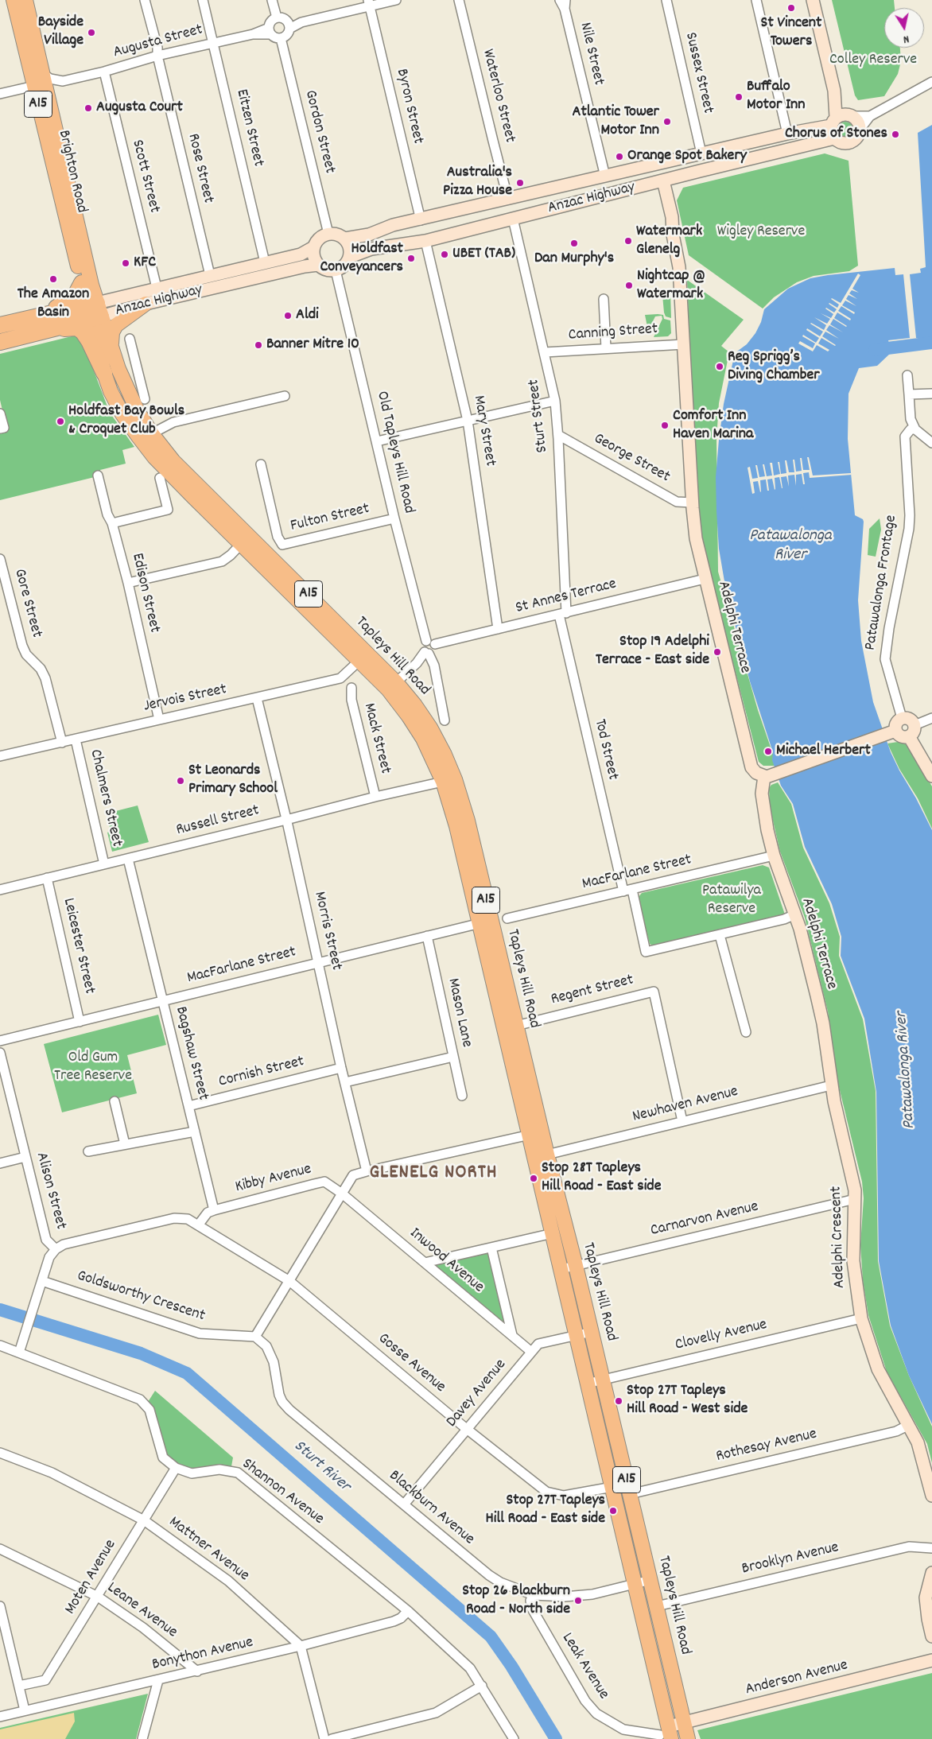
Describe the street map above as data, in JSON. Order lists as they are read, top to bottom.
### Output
{
  "streets": {
    "highway": ["Anzac Highway"],
    "main road": ["A15", "Brighton Road", "Tapleys Hill Road"],
    "street": [
      "Augusta Street",
      "Nile Street",
      "Sussex Street",
      "Waterloo Street",
      "Byron Street",
      "Eitzen Street",
      "Gordon Street",
      "Rose Street",
      "Scott Street",
      "Canning Street",
      "Sturt Street",
      "Mary Street",
      "Old Tapleys Hill Road",
      "George Street",
      "Fulton Street",
      "Patawalonga Frontage",
      "Edison Street",
      "St Annes Terrace",
      "Gore Street",
      "Adelphi Terrace",
      "Jervois Street",
      "Mack Street",
      "Tod Street",
      "Chalmers Street",
      "Russell Street",
      "MacFarlane Street",
      "Morris Street",
      "Leicester Street",
      "Regent Street",
      "Mason Lane",
      "Bagshaw Street",
      "Cornish Street",
      "Newhaven Avenue",
      "Kibby Avenue",
      "Alison Street",
      "Carnarvon Avenue",
      "Adelphi Crescent",
      "Inwood Avenue",
      "Goldsworthy Crescent",
      "Clovelly Avenue",
      "Gosse Avenue",
      "Davey Avenue",
      "Rothesay Avenue",
      "Shannon Avenue",
      "Blackburn Avenue",
      "Mattner Avenue",
      "Brooklyn Avenue",
      "Moten Avenue",
      "Leane Avenue",
      "Bonython Avenue",
      "Leak Avenue",
      "Anderson Avenue"
    ]
  },
  "crossings": [
    ["Augusta Street", "Eitzen Street"],
    ["Augusta Street", "Gordon Street"],
    ["Augusta Street", "Rose Street"],
    ["Augusta Street", "Brighton Road"],
    ["Augusta Street", "Scott Street"],
    ["Nile Street", "Anzac Highway"],
    ["Sussex Street", "Anzac Highway"],
    ["Waterloo Street", "Anzac Highway"],
    ["Byron Street", "Anzac Highway"],
    ["Eitzen Street", "Anzac Highway"],
    ["Gordon Street", "Anzac Highway"],
    ["Gordon Street", "Old Tapleys Hill Road"],
    ["Rose Street", "Anzac Highway"],
    ["Brighton Road", "Anzac Highway"],
    ["Brighton Road", "Tapleys Hill Road"],
    ["Scott Street", "Anzac Highway"],
    ["Anzac Highway", "Sturt Street"],
    ["Anzac Highway", "Mary Street"],
    ["Anzac Highway", "Old Tapleys Hill Road"],
    ["Anzac Highway", "Adelphi Terrace"],
    ["Anzac Highway", "Tapleys Hill Road"],
    ["Canning Street", "Sturt Street"],
    ["Canning Street", "Adelphi Terrace"],
    ["Sturt Street", "George Street"],
    ["Sturt Street", "St Annes Terrace"],
    ["Sturt Street", "Tod Street"],
    ["Mary Street", "St Annes Terrace"],
    ["Old Tapleys Hill Road", "Fulton Street"],
    ["Old Tapleys Hill Road", "St Annes Terrace"],
    ["George Street", "Adelphi Terrace"],
    ["Edison Street", "Jervois Street"],
    ["St Annes Terrace", "Adelphi Terrace"],
    ["St Annes Terrace", "Tod Street"],
    ["Gore Street", "Jervois Street"],
    ["Adelphi Terrace", "MacFarlane Street"],
    ["Adelphi Terrace", "Adelphi Crescent"],
    ["Tapleys Hill Road", "Jervois Street"],
    ["Tapleys Hill Road", "Russell Street"],
    ["Tapleys Hill Road", "MacFarlane Street"],
    ["Tapleys Hill Road", "Regent Street"],
    ["Tapleys Hill Road", "Newhaven Avenue"],
    ["Tapleys Hill Road", "Carnarvon Avenue"],
    ["Tapleys Hill Road", "Clovelly Avenue"],
    ["Tapleys Hill Road", "Gosse Avenue"],
    ["Tapleys Hill Road", "Davey Avenue"],
    ["Tapleys Hill Road", "Rothesay Avenue"],
    ["Tapleys Hill Road", "Blackburn Avenue"],
    ["Tapleys Hill Road", "Brooklyn Avenue"],
    ["Tapleys Hill Road", "Leak Avenue"],
    ["Tapleys Hill Road", "Anderson Avenue"],
    ["Jervois Street", "Chalmers Street"],
    ["Jervois Street", "Morris Street"],
    ["Mack Street", "Russell Street"],
    ["Tod Street", "MacFarlane Street"],
    ["Chalmers Street", "Russell Street"],
    ["Russell Street", "Morris Street"],
    ["Russell Street", "Leicester Street"],
    ["Russell Street", "Bagshaw Street"],
    ["MacFarlane Street", "Morris Street"],
    ["MacFarlane Street", "Leicester Street"],
    ["MacFarlane Street", "Mason Lane"],
    ["MacFarlane Street", "Bagshaw Street"],
    ["Morris Street", "Cornish Street"],
    ["Regent Street", "Newhaven Avenue"],
    ["Bagshaw Street", "Cornish Street"],
    ["Bagshaw Street", "Kibby Avenue"],
    ["Newhaven Avenue", "Adelphi Crescent"],
    ["Kibby Avenue", "Inwood Avenue"],
    ["Kibby Avenue", "Gosse Avenue"],
    ["Alison Street", "Goldsworthy Crescent"],
    ["Carnarvon Avenue", "Adelphi Crescent"],
    ["Adelphi Crescent", "Clovelly Avenue"],
    ["Adelphi Crescent", "Rothesay Avenue"],
    ["Inwood Avenue", "Davey Avenue"],
    ["Goldsworthy Crescent", "Blackburn Avenue"],
    ["Gosse Avenue", "Davey Avenue"],
    ["Davey Avenue", "Blackburn Avenue"],
    ["Shannon Avenue", "Moten Avenue"],
    ["Shannon Avenue", "Bonython Avenue"],
    ["Blackburn Avenue", "Leak Avenue"],
    ["Mattner Avenue", "Moten Avenue"],
    ["Mattner Avenue", "Bonython Avenue"],
    ["Moten Avenue", "Leane Avenue"],
    ["Leane Avenue", "Bonython Avenue"],
    ["Leak Avenue", "Anderson Avenue"]
  ],
  "districts": ["GLENELG NORTH"],
  "water": ["Patawalonga River", "Sturt River"],
  "parks": [
    "Colley Reserve",
    "Wigley Reserve",
    "Patawilya Reserve",
    "Old Gum Tree Reserve"
  ],
  "places": [
    "St Vincent Towers",
    "Bayside Village",
    "Buffalo Motor Inn",
    "Augusta Court",
    "Atlantic Tower Motor Inn",
    "Chorus of Stones",
    "Orange Spot Bakery",
    "Australia's Pizza House",
    "Watermark Glenelg",
    "Dan Murphy's",
    "UBET (TAB)",
    "Holdfast Conveyancers",
    "KFC",
    "The Amazon Basin",
    "Nightcap @ Watermark",
    "Aldi",
    "Banner Mitre 10",
    "Reg Sprigg’s Diving Chamber",
    "Holdfast Bay Bowls & Croquet Club",
    "Comfort Inn Haven Marina",
    "Stop 19 Adelphi Terrace - East side",
    "Michael Herbert",
    "St Leonards Primary School",
    "Stop 28T Tapleys Hill Road - East side",
    "Stop 27T Tapleys Hill Road - West side",
    "Stop 27T Tapleys Hill Road - East side",
    "Stop 26 Blackburn Road - North side"
  ],
  "north": "bottom"
}
